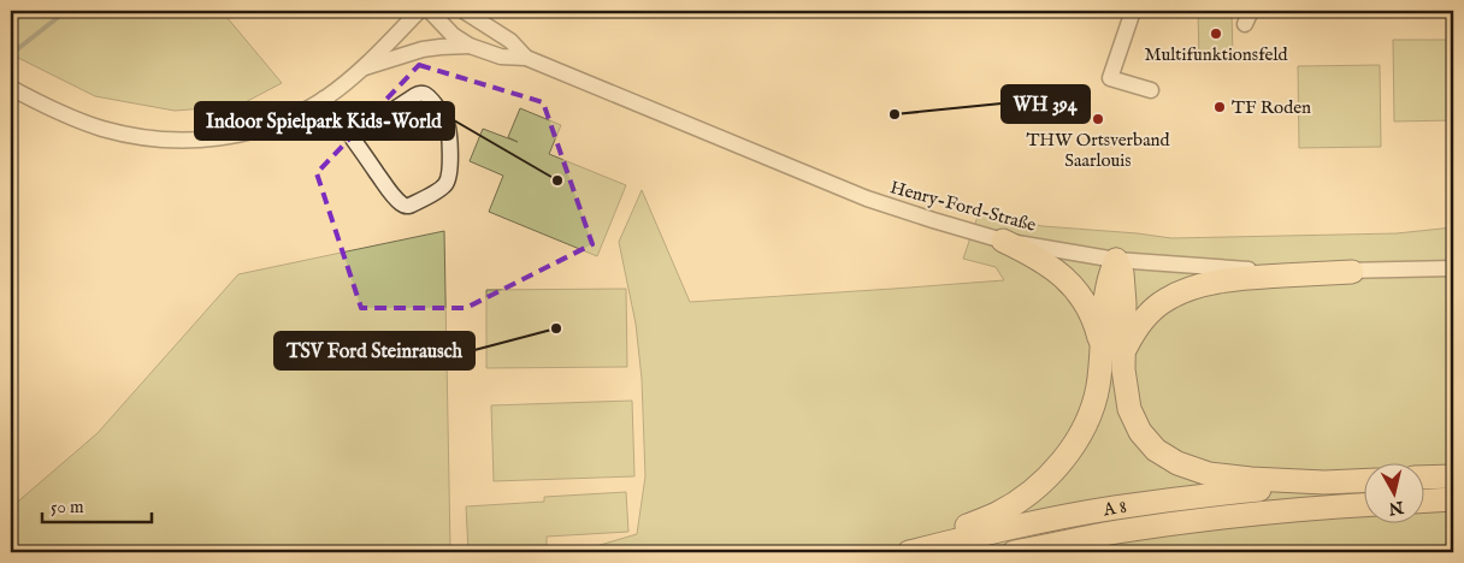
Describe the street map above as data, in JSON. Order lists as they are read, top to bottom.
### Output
{
  "streets": {
    "highway": ["A 8"],
    "street": ["Henry-Ford-Straße"]
  },
  "places": [
    "Multifunktionsfeld",
    "TF Roden",
    "WH 394",
    "THW Ortsverband Saarlouis",
    "Indoor Spielpark Kids-World",
    "TSV Ford Steinrausch"
  ],
  "scale_bar": "50 m",
  "north": "bottom"
}
